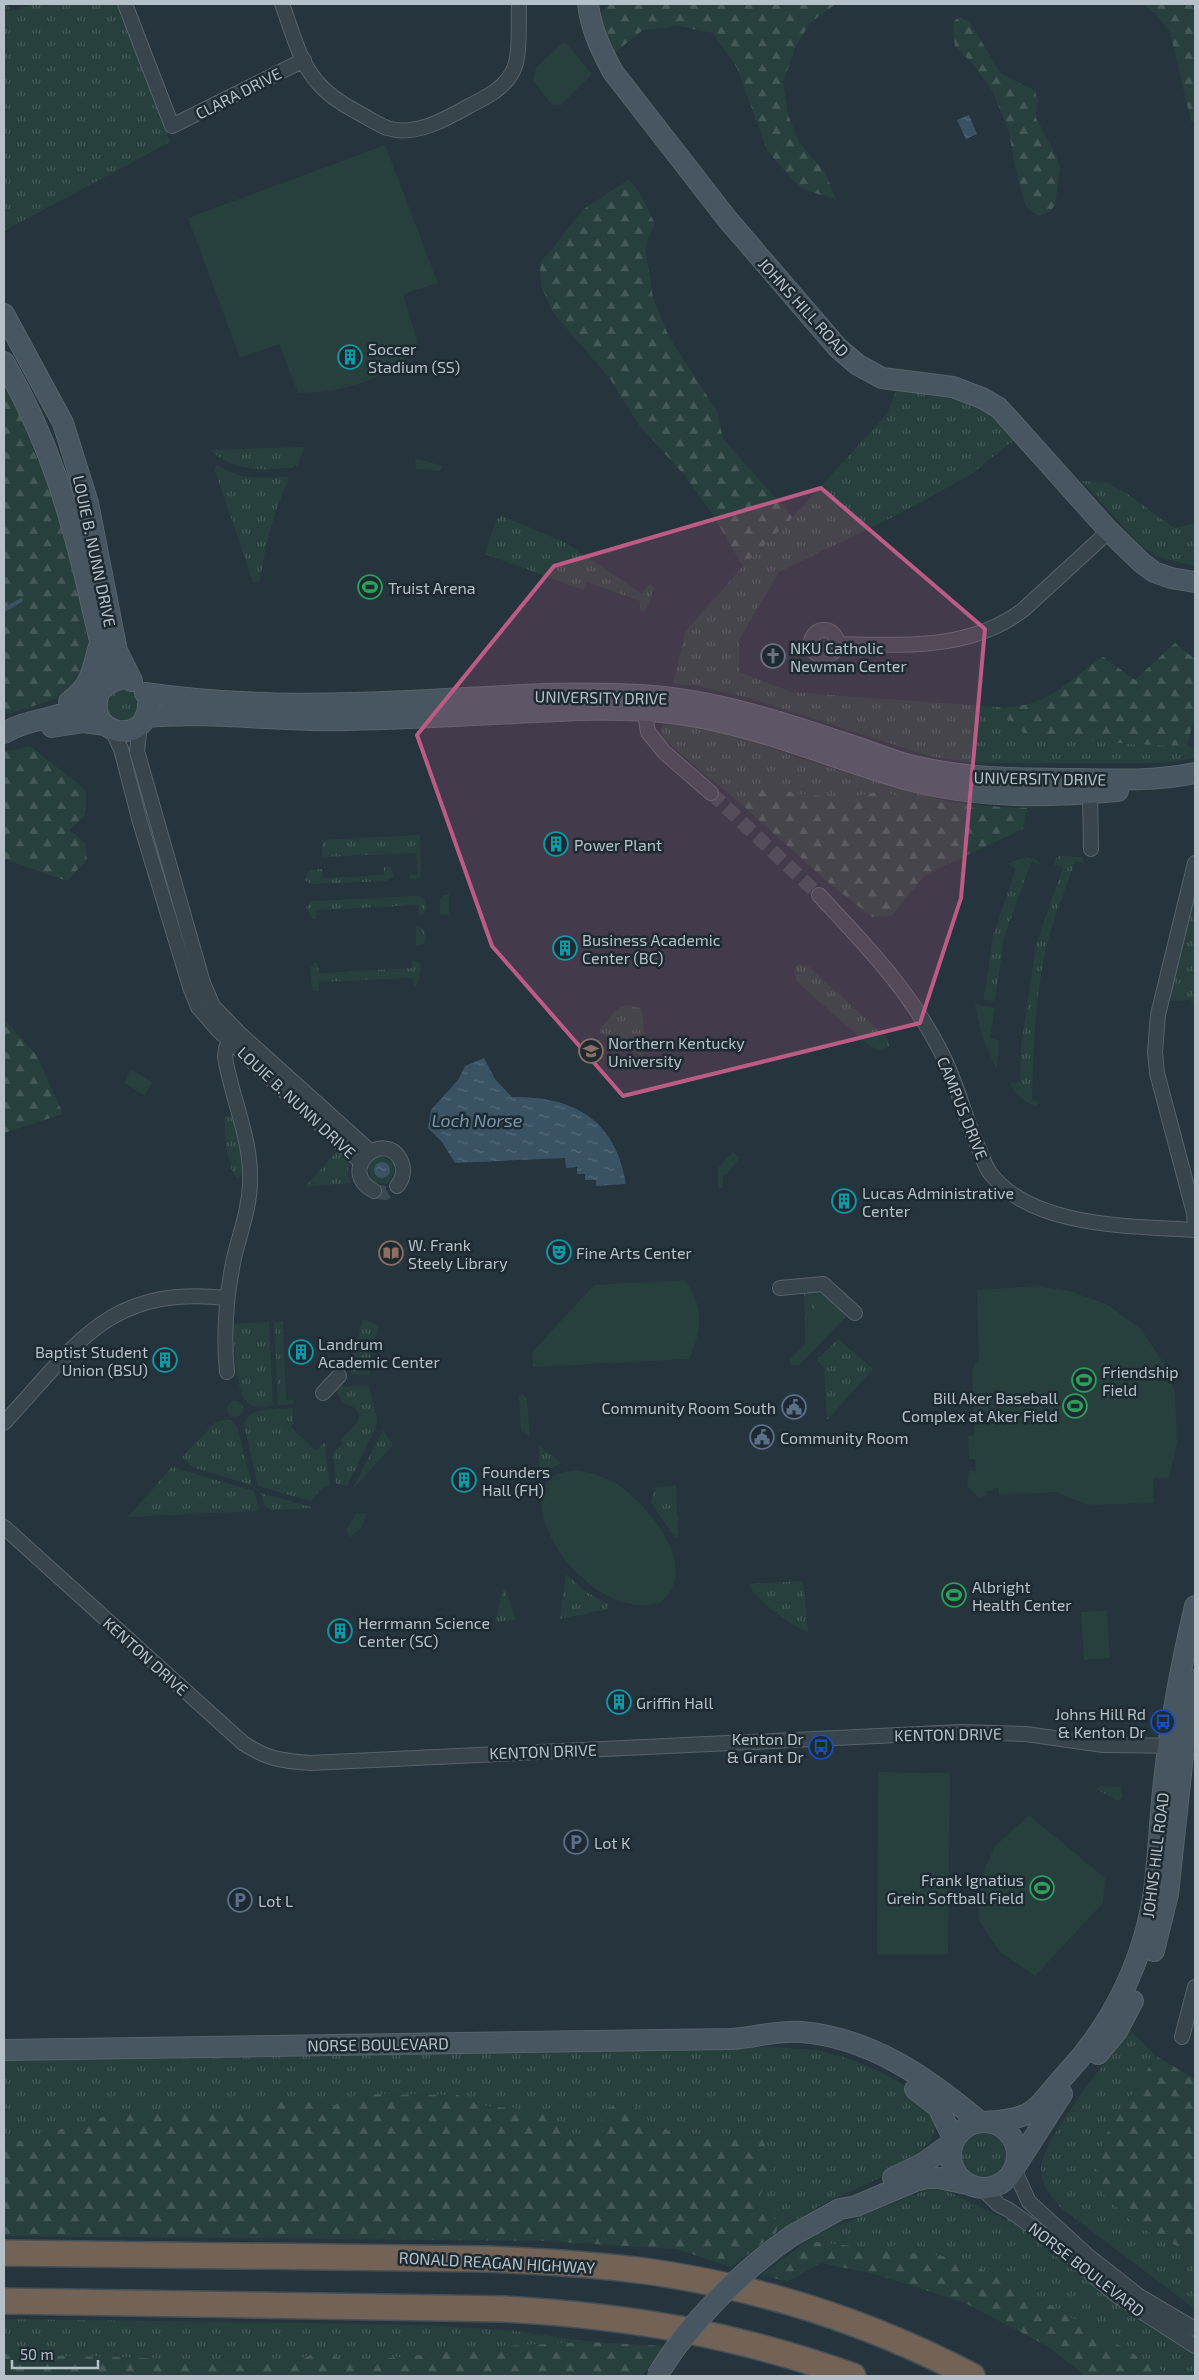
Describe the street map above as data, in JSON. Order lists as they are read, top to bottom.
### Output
{
  "streets": {
    "highway": ["RONALD REAGAN HIGHWAY"],
    "street": [
      "CLARA DRIVE",
      "JOHNS HILL ROAD",
      "LOUIE B. NUNN DRIVE",
      "UNIVERSITY DRIVE",
      "CAMPUS DRIVE",
      "KENTON DRIVE",
      "NORSE BOULEVARD"
    ]
  },
  "crossings": [
    ["JOHNS HILL ROAD", "KENTON DRIVE"],
    ["JOHNS HILL ROAD", "NORSE BOULEVARD"],
    ["LOUIE B. NUNN DRIVE", "UNIVERSITY DRIVE"]
  ],
  "water": ["Loch Norse"],
  "places": {
    "building": [
      "Soccer Stadium (SS)",
      "Power Plant",
      "Business Academic Center (BC)",
      "Lucas Administrative Center",
      "Landrum Academic Center",
      "Baptist Student Union (BSU)",
      "Founders Hall (FH)",
      "Herrmann Science Center (SC)",
      "Griffin Hall"
    ],
    "sports": [
      "Truist Arena",
      "Friendship Field",
      "Bill Aker Baseball Complex at Aker Field",
      "Albright Health Center",
      "Frank Ignatius Grein Softball Field"
    ],
    "church": ["NKU Catholic Newman Center"],
    "school or university": ["Northern Kentucky University"],
    "theatre": ["Fine Arts Center"],
    "library": ["W. Frank Steely Library"],
    "public building": ["Community Room South", "Community Room"],
    "bus stop": ["Johns Hill Rd & Kenton Dr", "Kenton Dr & Grant Dr"],
    "parking": ["Lot K", "Lot L"]
  },
  "scale_bar": "50 m"
}
